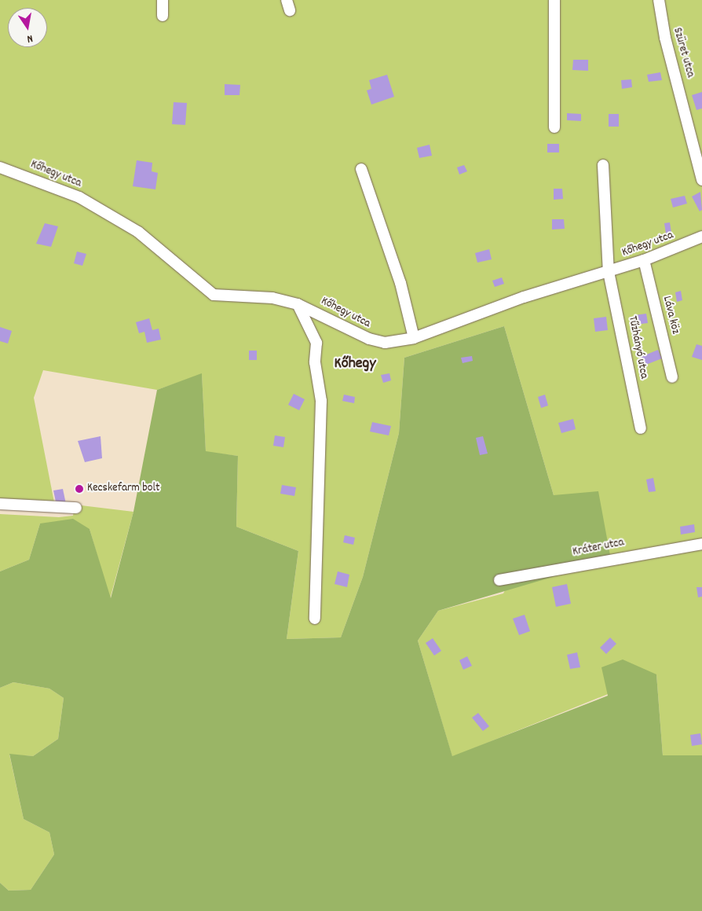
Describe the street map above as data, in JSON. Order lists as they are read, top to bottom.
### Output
{
  "streets": {
    "street": [
      "Szüret utca",
      "Kőhegy utca",
      "Láva köz",
      "Tűzhányó utca",
      "Kráter utca"
    ]
  },
  "crossings": [
    ["Kőhegy utca", "Láva köz"],
    ["Kőhegy utca", "Tűzhányó utca"]
  ],
  "districts": ["Kőhegy"],
  "places": ["Kecskefarm bolt"],
  "north": "bottom"
}
